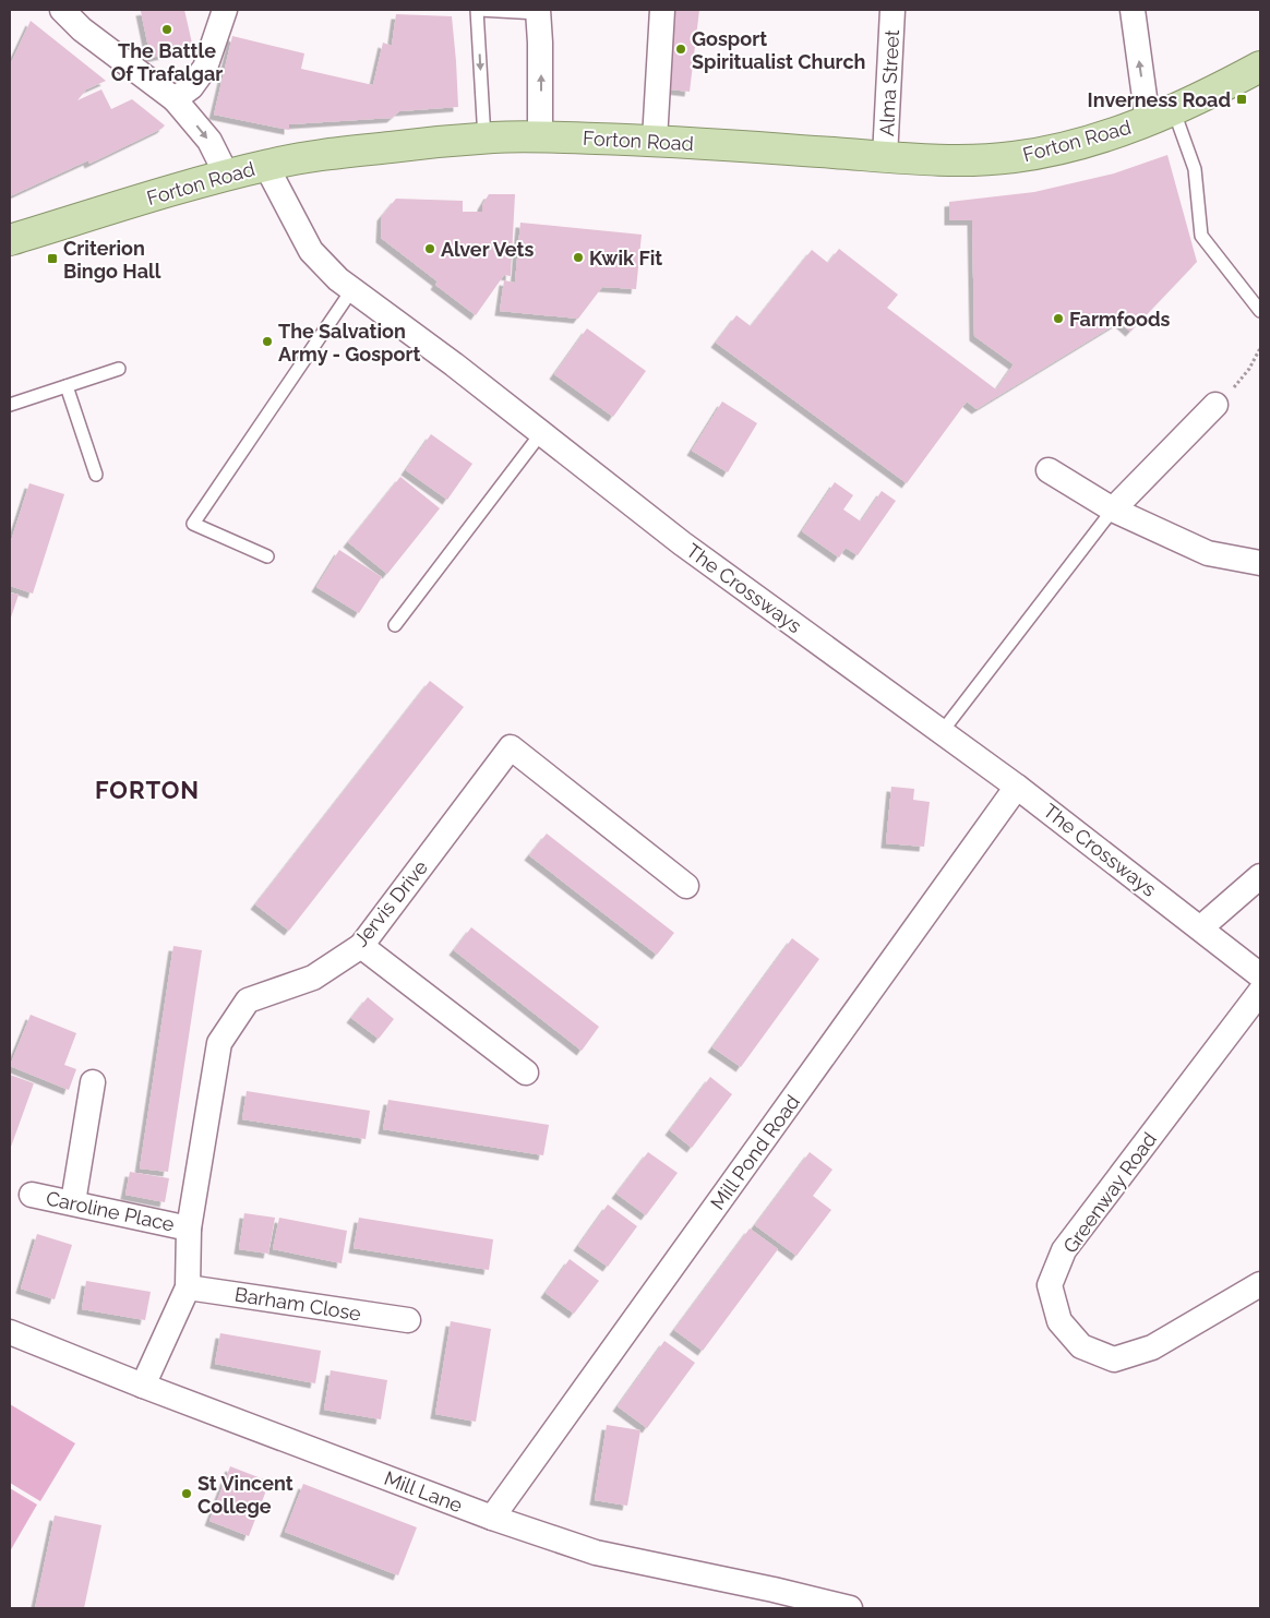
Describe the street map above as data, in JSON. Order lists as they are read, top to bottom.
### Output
{
  "streets": {
    "main road": ["Forton Road"],
    "street": [
      "Alma Street",
      "The Crossways",
      "Jervis Drive",
      "Mill Pond Road",
      "Greenway Road",
      "Caroline Place",
      "Barham Close",
      "Mill Lane"
    ]
  },
  "crossings": [
    ["Alma Street", "Forton Road"],
    ["Forton Road", "The Crossways"],
    ["The Crossways", "Mill Pond Road"],
    ["Jervis Drive", "Caroline Place"],
    ["Jervis Drive", "Barham Close"],
    ["Jervis Drive", "Mill Lane"],
    ["Mill Pond Road", "Mill Lane"]
  ],
  "districts": ["FORTON"],
  "places": {
    "other": [
      "The Battle Of Trafalgar",
      "Gosport Spiritualist Church",
      "Alver Vets",
      "Kwik Fit",
      "Farmfoods",
      "The Salvation Army - Gosport",
      "St Vincent College"
    ],
    "transit": ["Inverness Road", "Criterion Bingo Hall"]
  }
}
